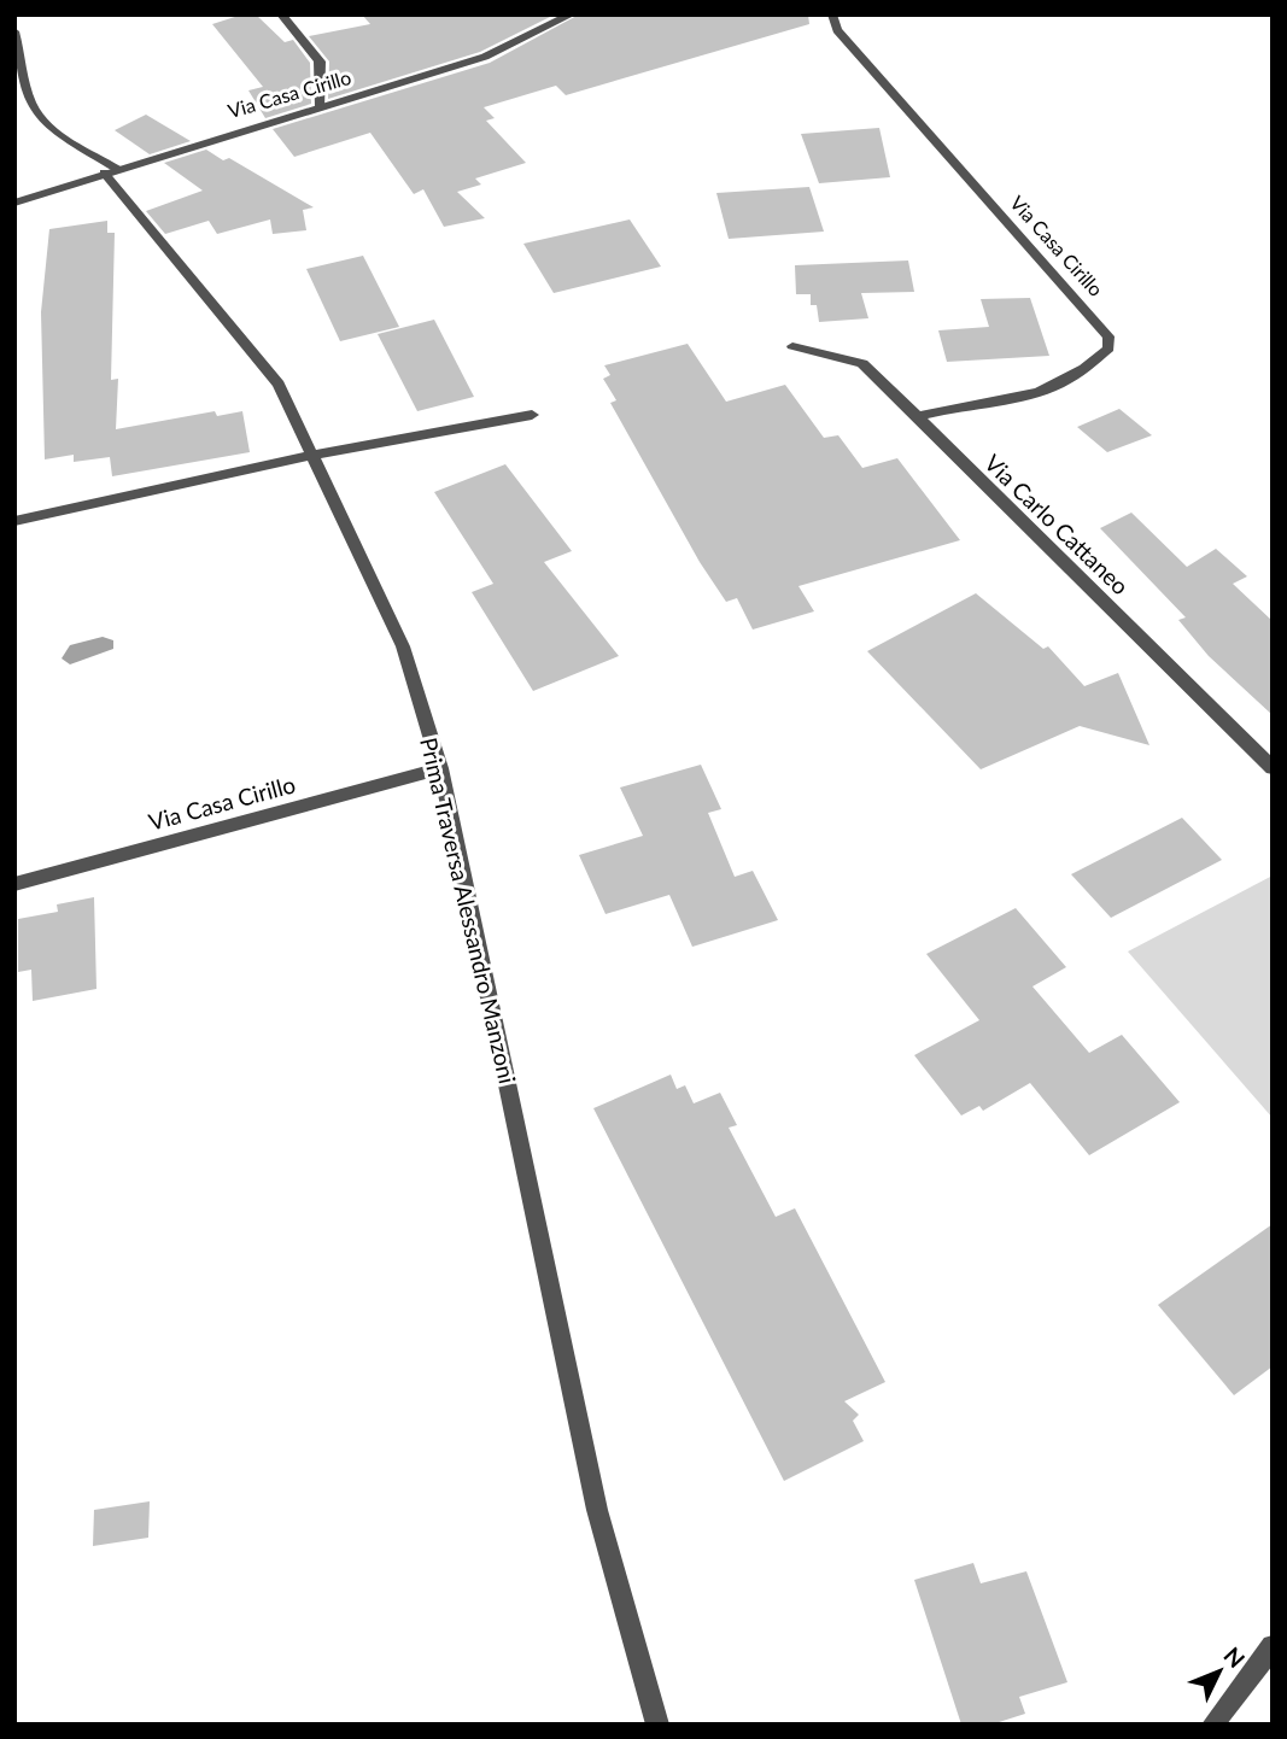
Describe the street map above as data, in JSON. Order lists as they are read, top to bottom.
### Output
{
  "streets": {
    "street": ["Via Casa Cirillo", "Via Carlo Cattaneo", "Prima Traversa Alessandro Manzoni"]
  },
  "crossings": [
    ["Via Casa Cirillo", "Via Carlo Cattaneo"],
    ["Via Casa Cirillo", "Prima Traversa Alessandro Manzoni"]
  ],
  "north": "top right"
}
